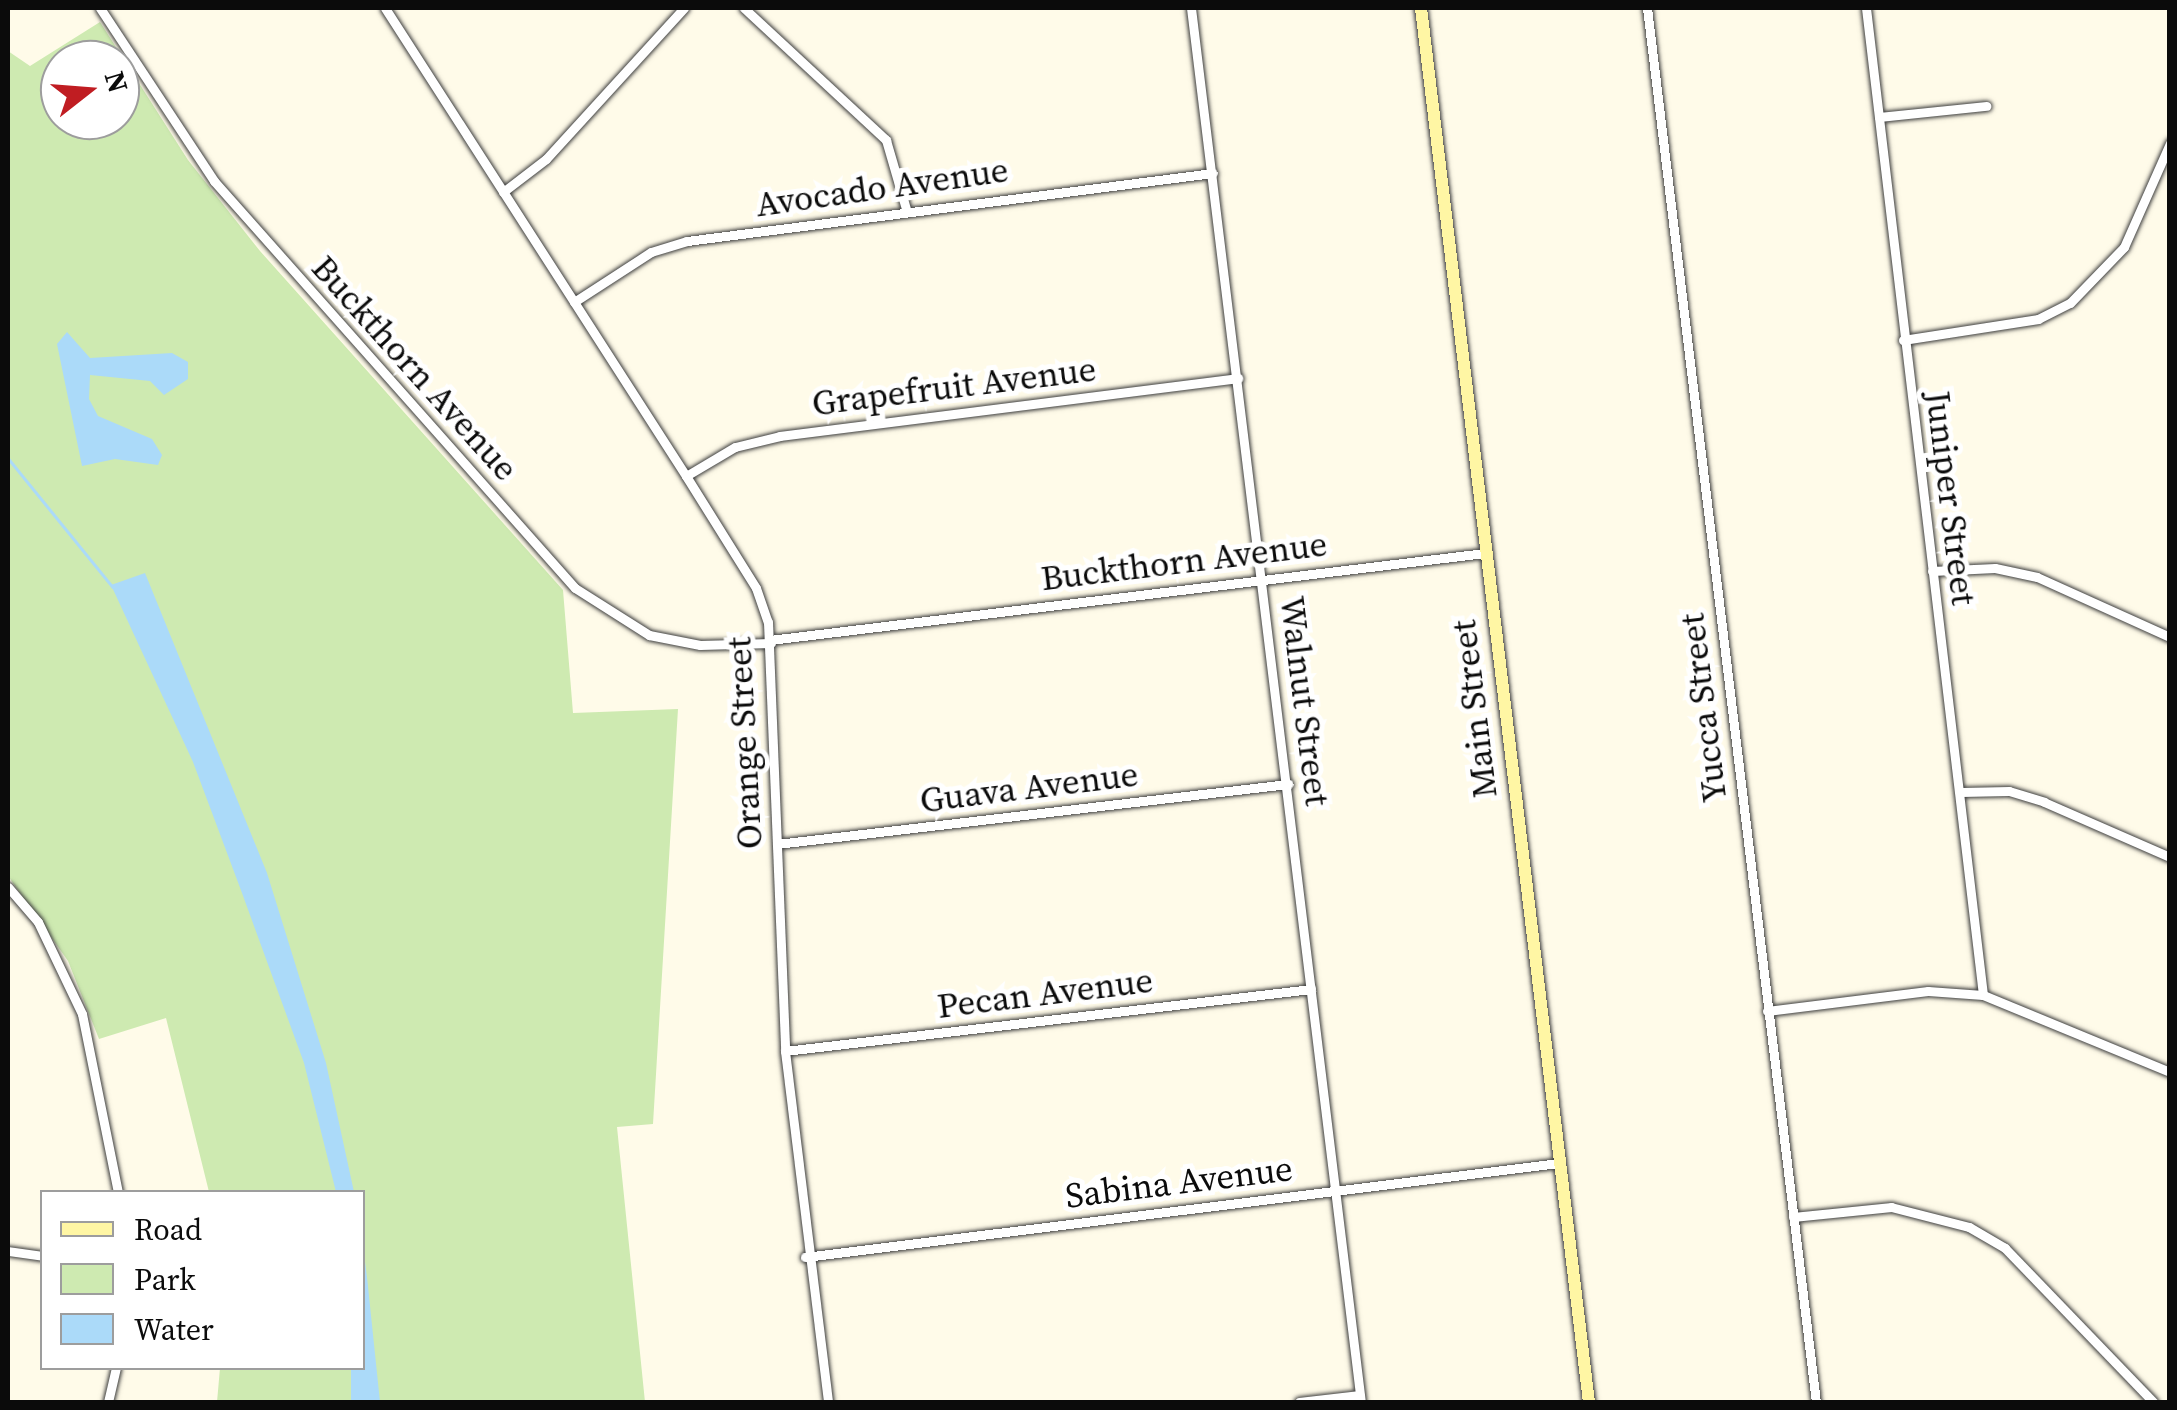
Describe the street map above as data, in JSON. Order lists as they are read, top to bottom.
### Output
{
  "streets": {
    "main road": ["Main Street"],
    "street": [
      "Avocado Avenue",
      "Buckthorn Avenue",
      "Grapefruit Avenue",
      "Juniper Street",
      "Walnut Street",
      "Yucca Street",
      "Orange Street",
      "Guava Avenue",
      "Pecan Avenue",
      "Sabina Avenue"
    ]
  },
  "crossings": [
    ["Avocado Avenue", "Walnut Street"],
    ["Avocado Avenue", "Orange Street"],
    ["Buckthorn Avenue", "Walnut Street"],
    ["Buckthorn Avenue", "Main Street"],
    ["Buckthorn Avenue", "Orange Street"],
    ["Grapefruit Avenue", "Walnut Street"],
    ["Grapefruit Avenue", "Orange Street"],
    ["Walnut Street", "Guava Avenue"],
    ["Walnut Street", "Pecan Avenue"],
    ["Walnut Street", "Sabina Avenue"],
    ["Main Street", "Sabina Avenue"],
    ["Orange Street", "Guava Avenue"],
    ["Orange Street", "Pecan Avenue"],
    ["Orange Street", "Sabina Avenue"]
  ],
  "legend": ["Road", "Park", "Water"],
  "north": "right"
}
